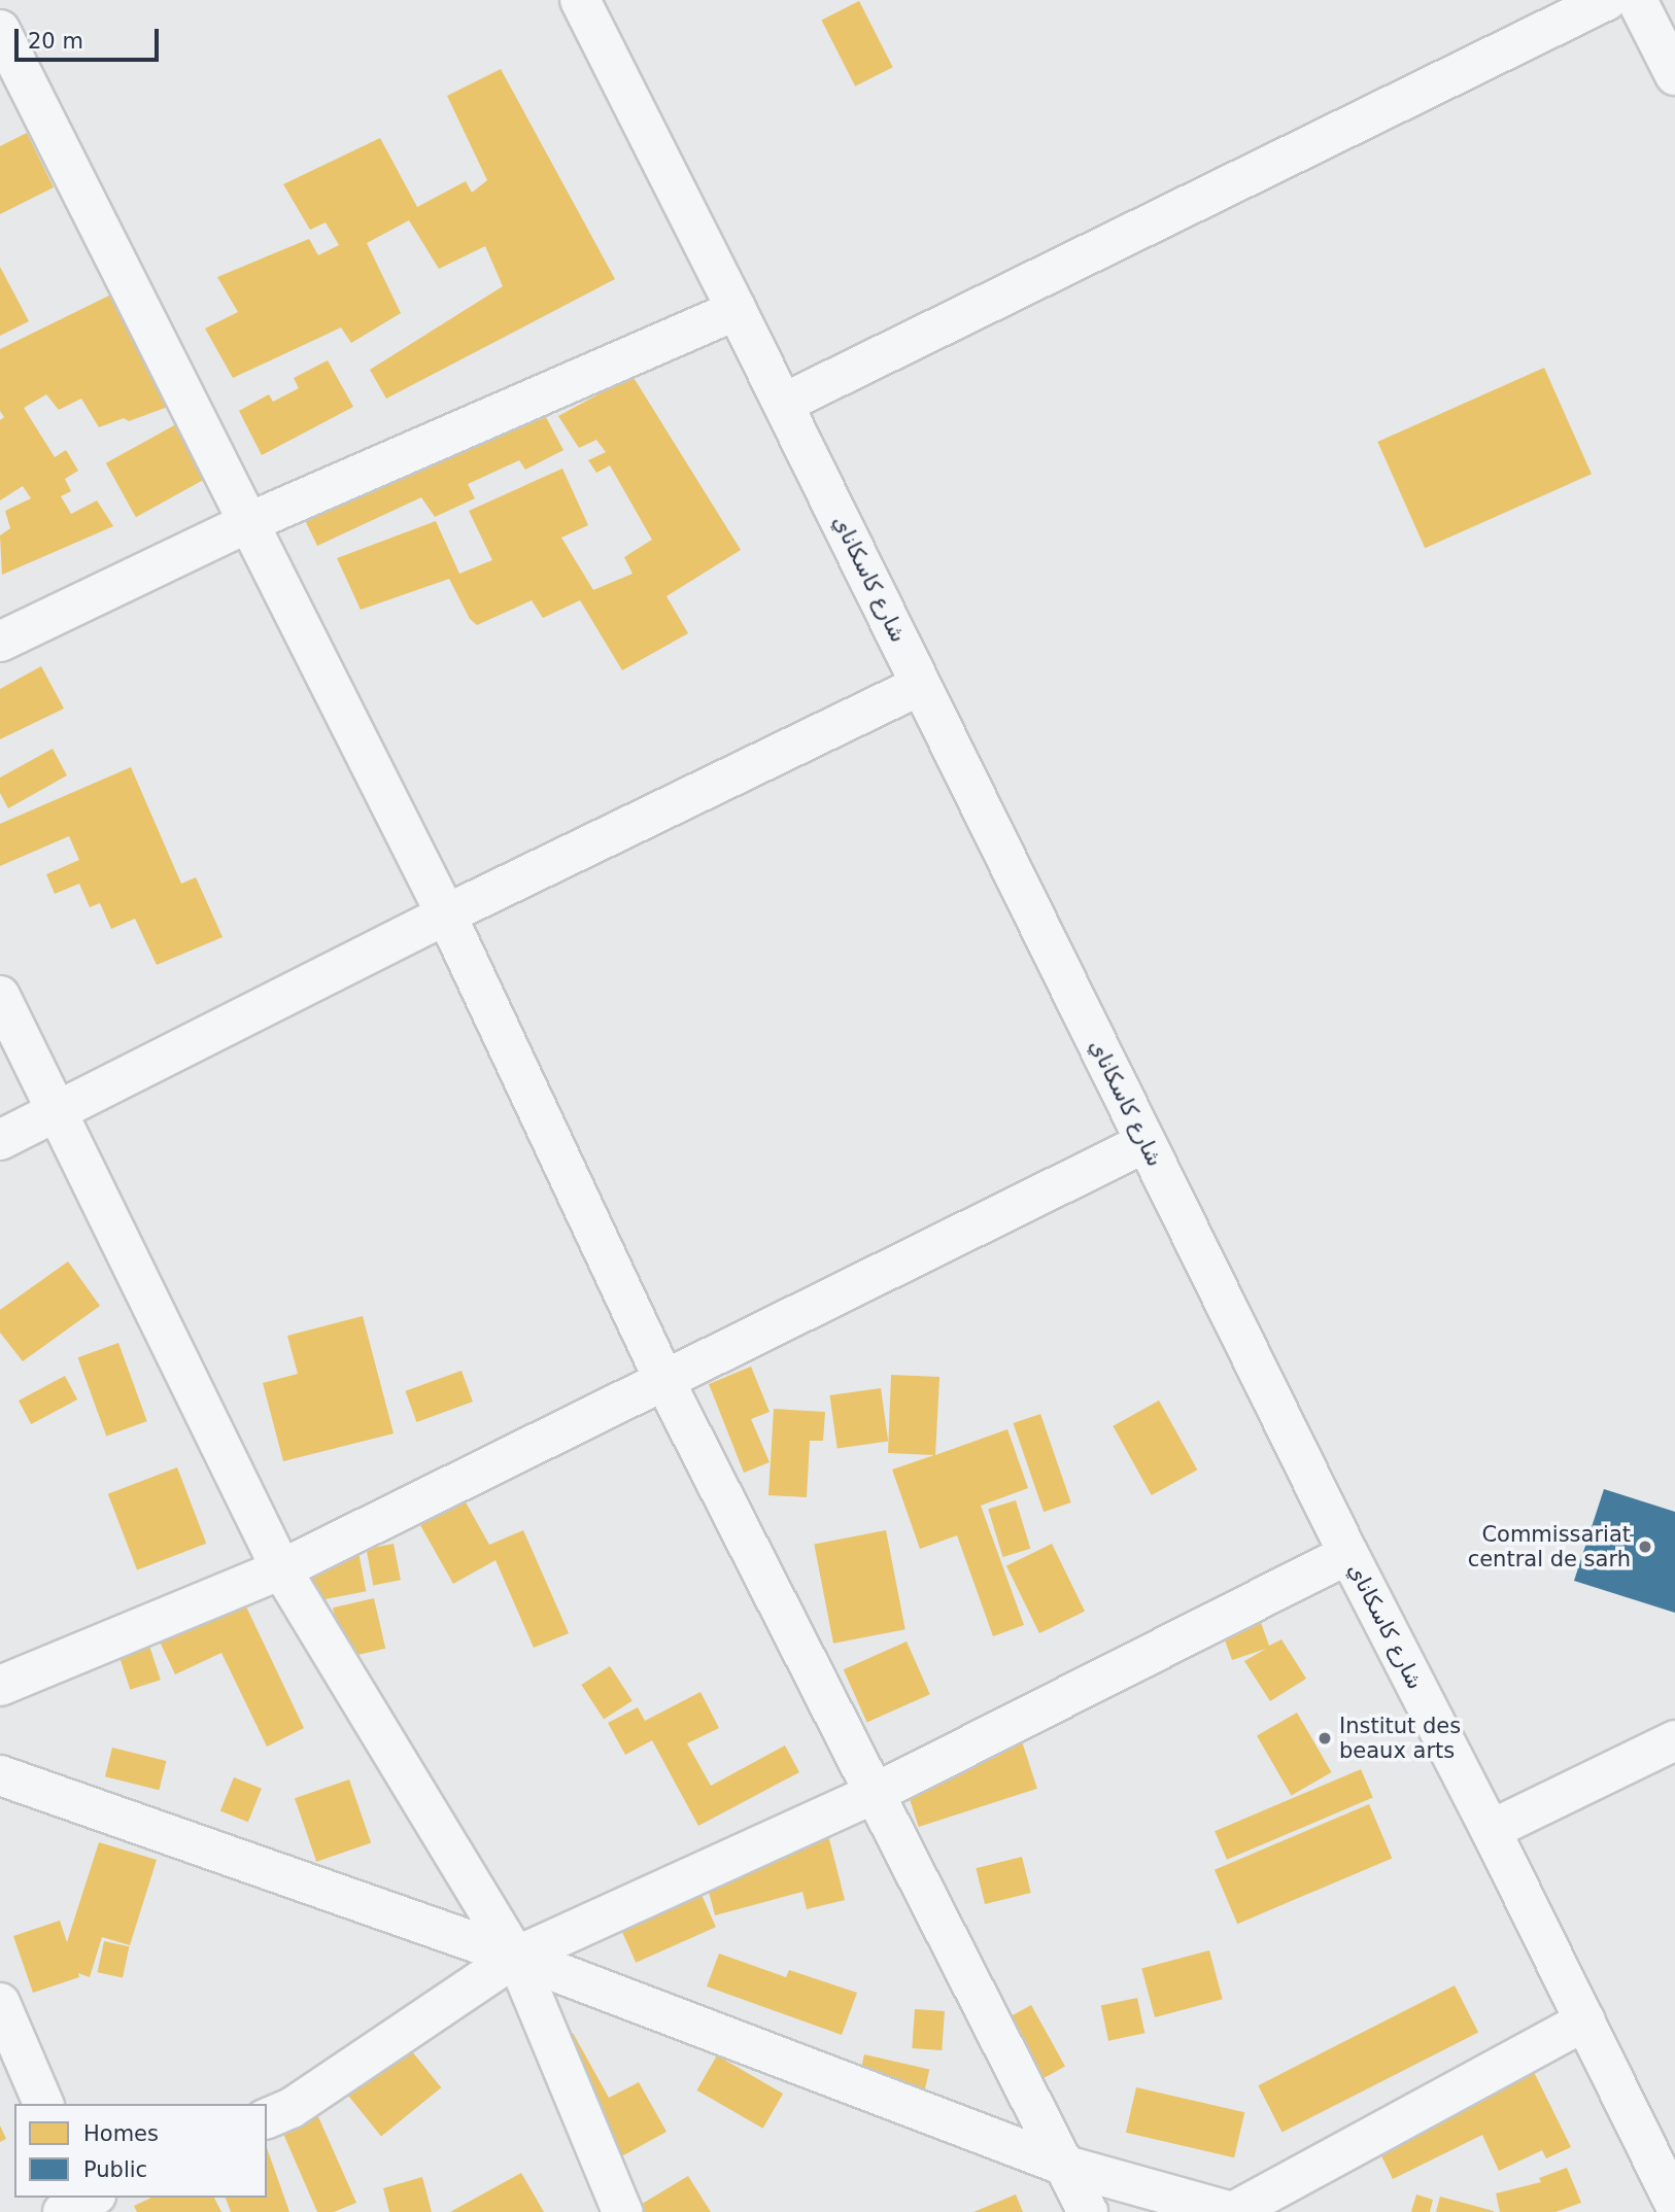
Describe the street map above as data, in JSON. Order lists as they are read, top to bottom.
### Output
{
  "streets": {
    "street": ["شارع كاسكاناي"]
  },
  "places": ["Commissariat central de sarh", "Institut des beaux arts"],
  "legend": ["Homes", "Public"],
  "scale_bar": "20 m"
}
